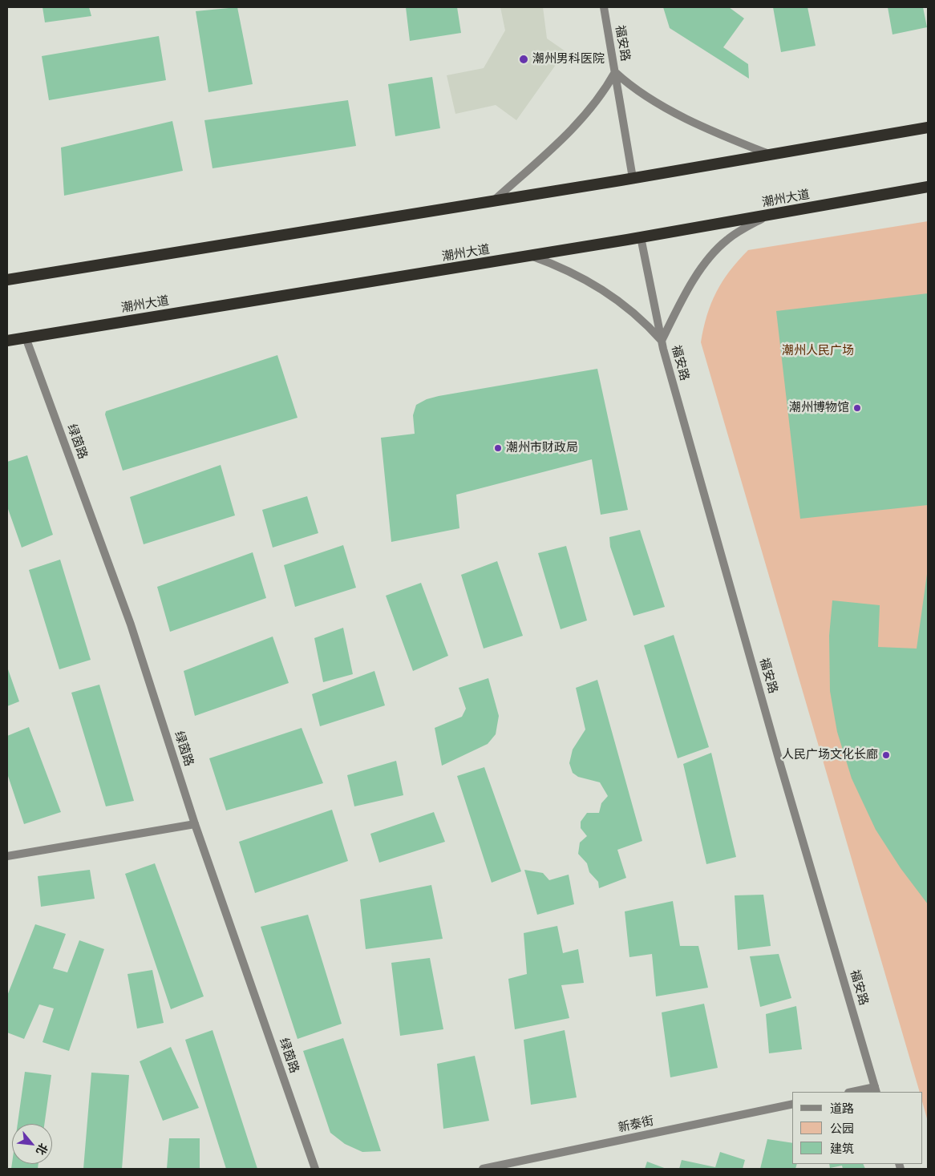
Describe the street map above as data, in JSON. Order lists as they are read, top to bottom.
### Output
{
  "streets": {
    "highway": ["潮州大道"],
    "street": ["福安路", "绿茵路", "新泰街"]
  },
  "crossings": [
    ["福安路", "潮州大道"],
    ["潮州大道", "绿茵路"]
  ],
  "parks": ["潮州人民广场"],
  "places": [
    "潮州男科医院",
    "潮州博物馆",
    "潮州市财政局",
    "人民广场文化长廊"
  ],
  "legend": ["道路", "公园", "建筑"],
  "north": "bottom right"
}
